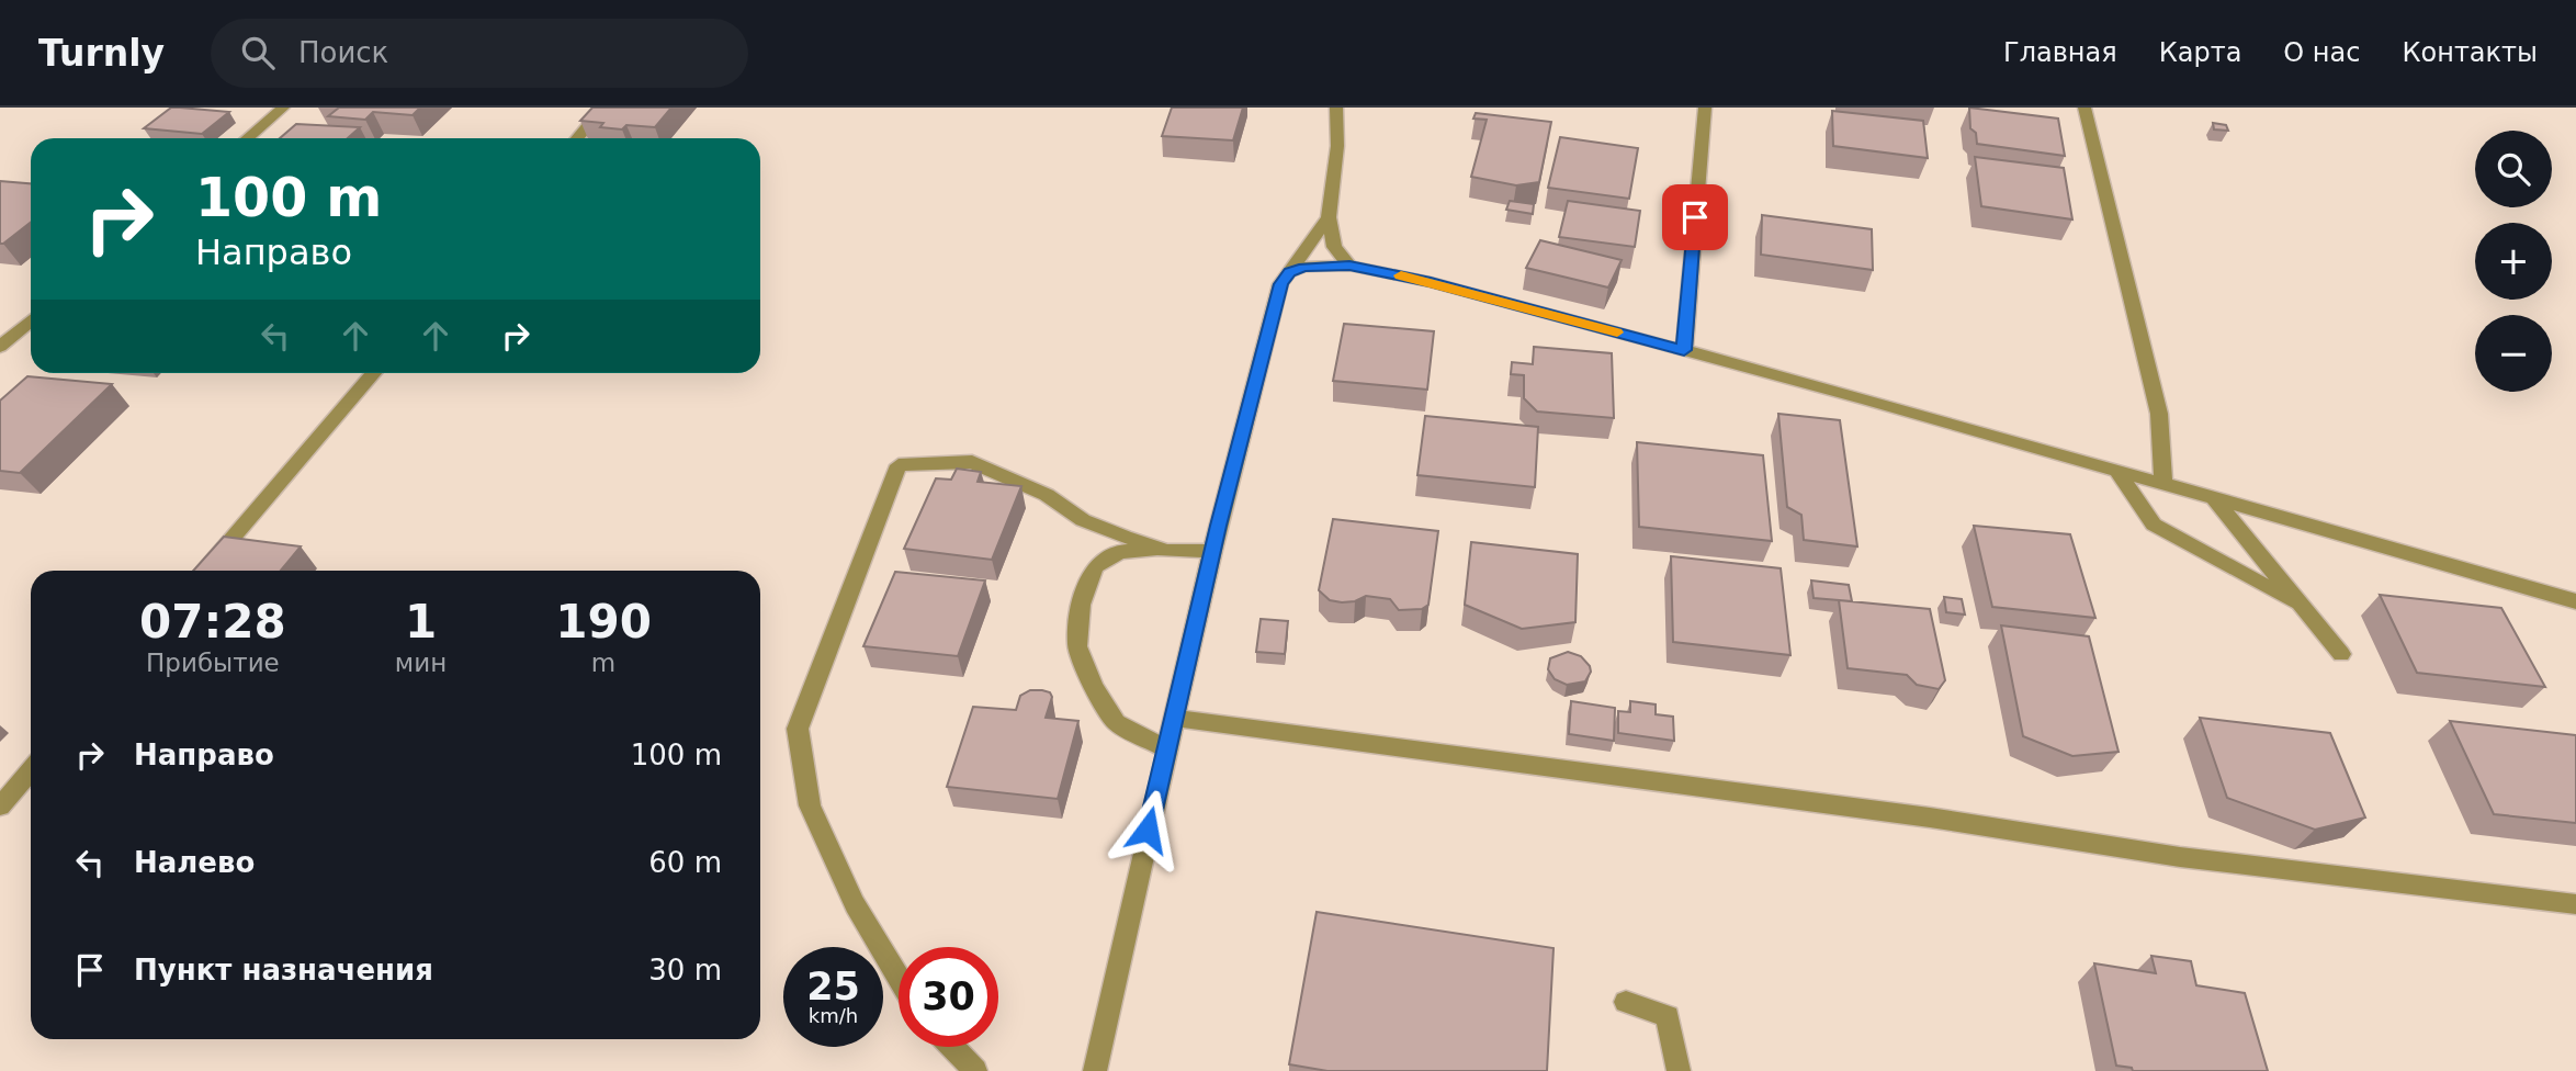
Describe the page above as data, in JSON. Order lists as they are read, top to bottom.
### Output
{
  "page": {
    "header": "Turnly",
    "search": "Поиск",
    "nav": [
      "Главная",
      "Карта",
      "О нас",
      "Контакты"
    ],
    "map_buttons": ["+", "−"],
    "turn": ["100 m", "Направо"],
    "eta": [
      "07:28",
      "Прибытие",
      "1",
      "мин",
      "190",
      "m"
    ],
    "list": [
      {
        "name": "Направо",
        "value": "100 m"
      },
      {
        "name": "Налево",
        "value": "60 m"
      },
      {
        "name": "Пункт назначения",
        "value": "30 m"
      }
    ],
    "speed": "25 km/h",
    "limit": "30"
  }
}
